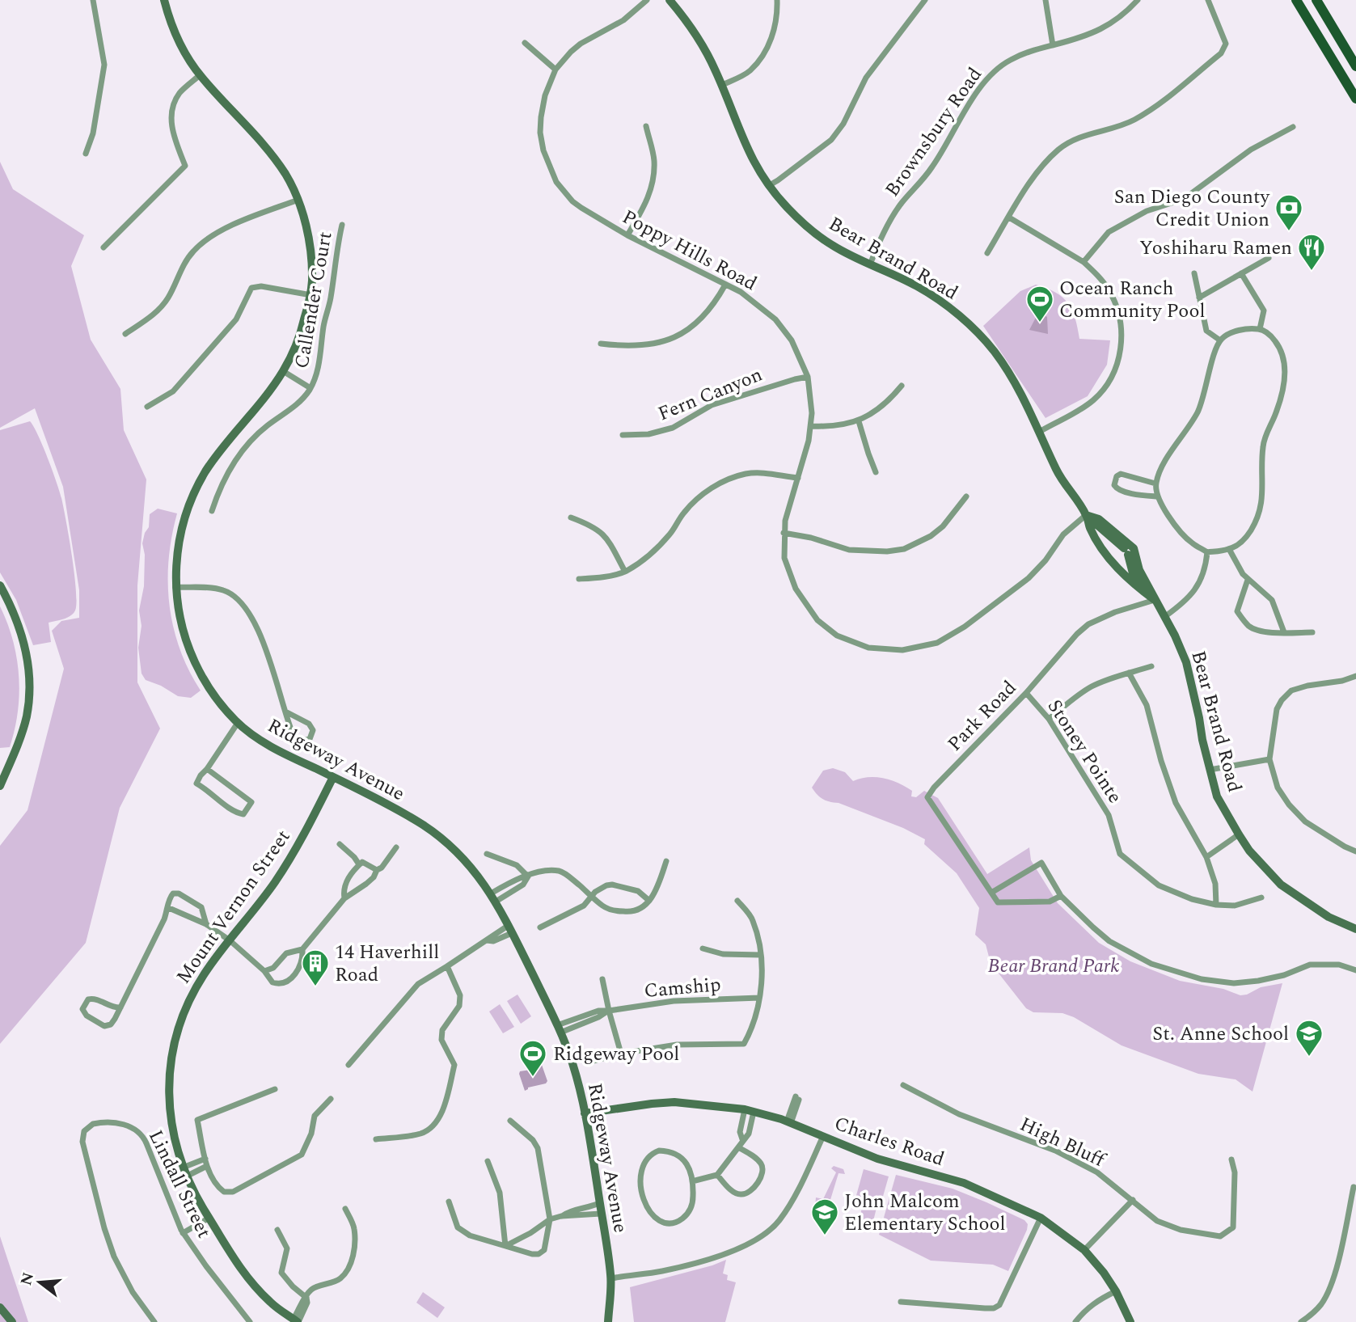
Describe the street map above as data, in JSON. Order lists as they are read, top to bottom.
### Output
{
  "streets": {
    "street": [
      "Brownsbury Road",
      "Poppy Hills Road",
      "Bear Brand Road",
      "Callender Court",
      "Fern Canyon",
      "Park Road",
      "Stoney Pointe",
      "Ridgeway Avenue",
      "Mount Vernon Street",
      "Camship",
      "Charles Road",
      "High Bluff",
      "Lindall Street"
    ]
  },
  "crossings": [
    ["Brownsbury Road", "Bear Brand Road"],
    ["Poppy Hills Road", "Bear Brand Road"],
    ["Poppy Hills Road", "Fern Canyon"],
    ["Bear Brand Road", "Park Road"],
    ["Park Road", "Stoney Pointe"],
    ["Ridgeway Avenue", "Mount Vernon Street"],
    ["Ridgeway Avenue", "Camship"],
    ["Ridgeway Avenue", "Charles Road"]
  ],
  "parks": ["Bear Brand Park"],
  "places": {
    "bank": ["San Diego County Credit Union"],
    "restaurant": ["Yoshiharu Ramen"],
    "sports": ["Ocean Ranch Community Pool", "Ridgeway Pool"],
    "building": ["14 Haverhill Road"],
    "school or university": ["St. Anne School", "John Malcom Elementary School"]
  },
  "north": "left"
}
